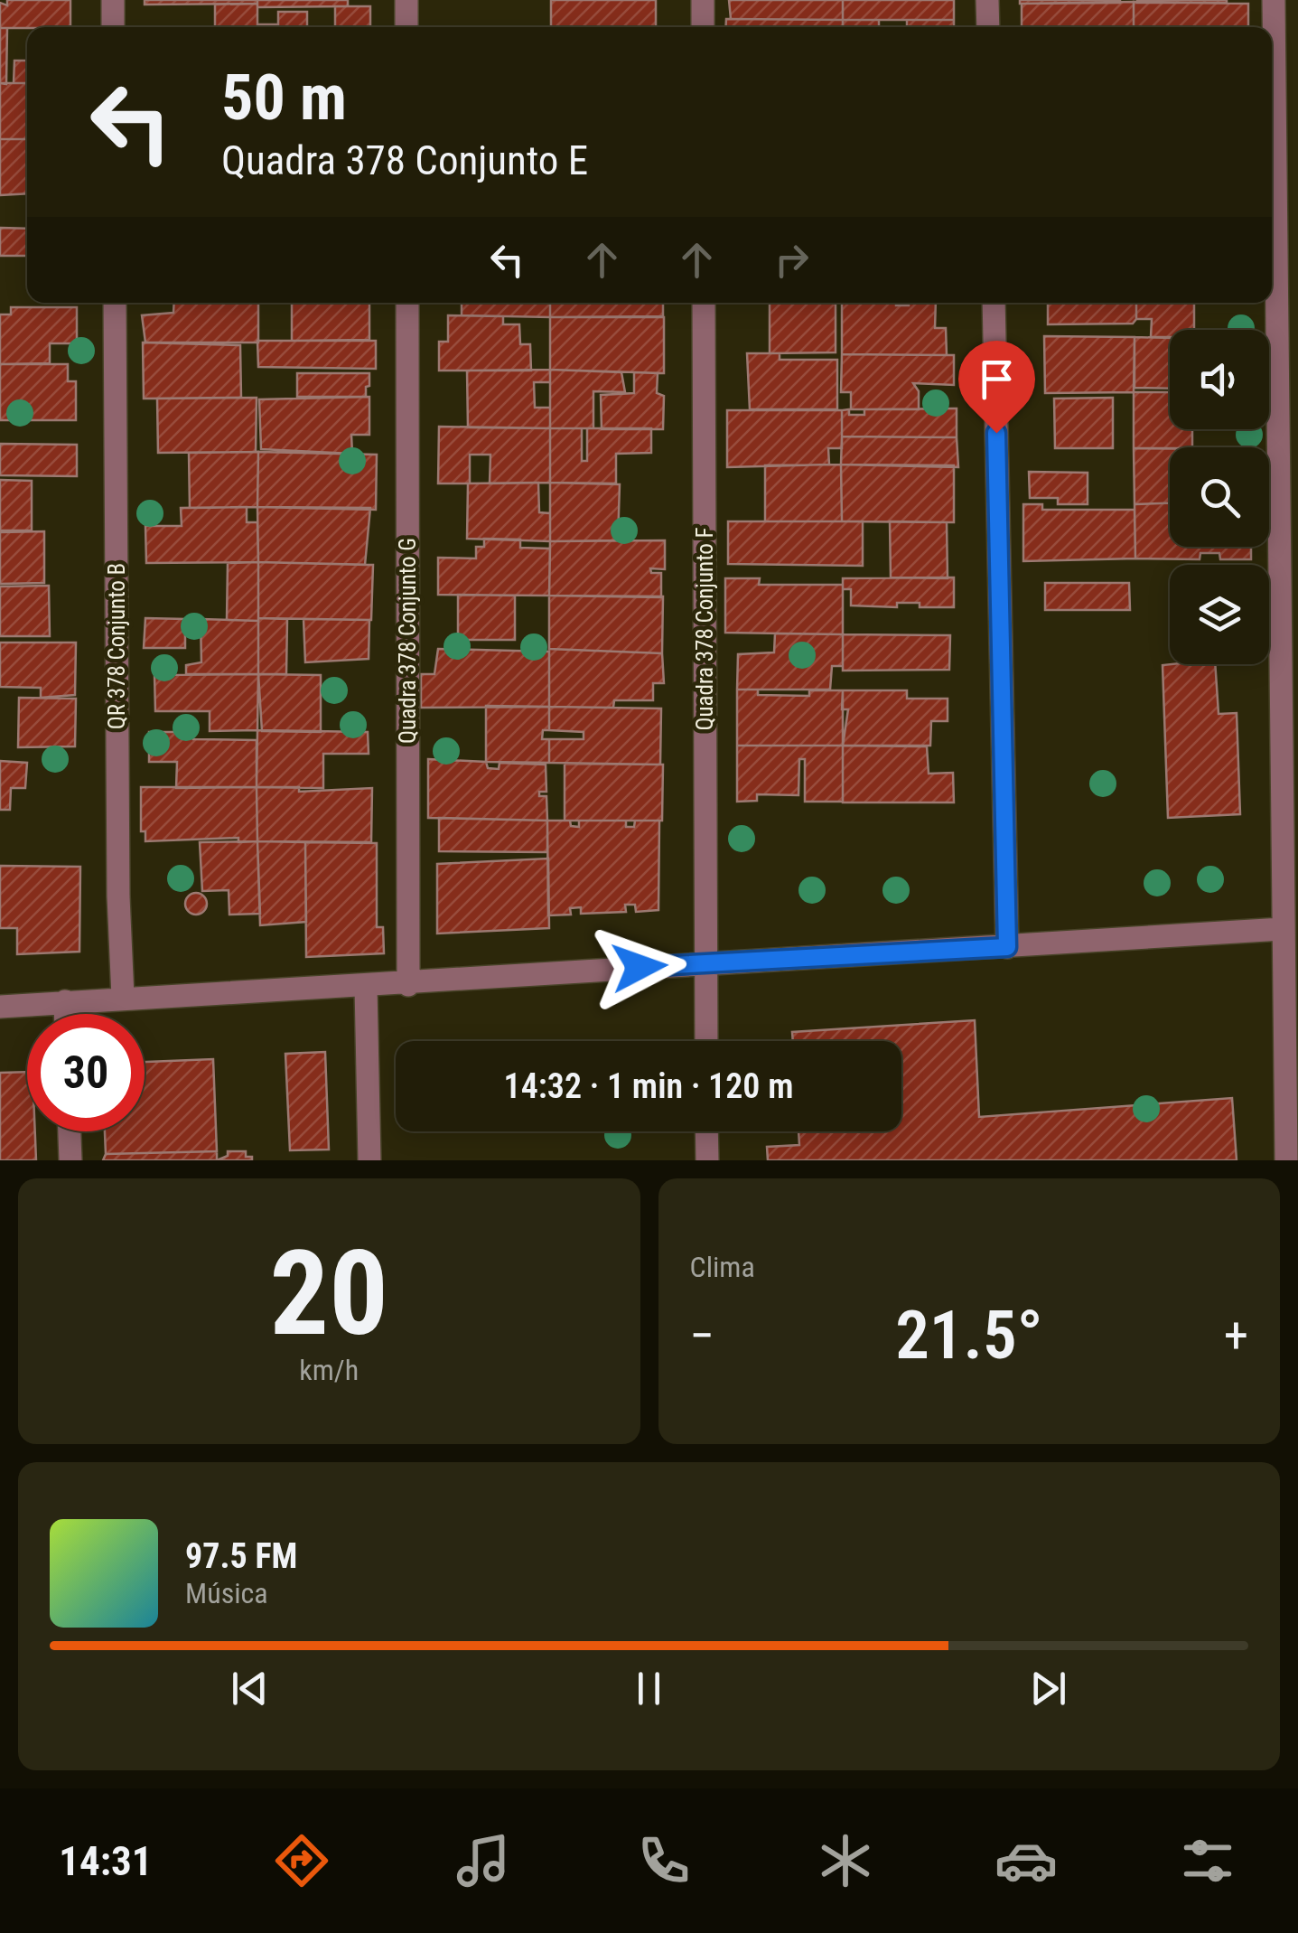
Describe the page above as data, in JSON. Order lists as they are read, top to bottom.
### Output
{
  "streets": {
    "street": ["Quadra 378 Conjunto F", "Quadra 378 Conjunto G", "QR 378 Conjunto B"]
  },
  "page": {
    "turn": ["50 m", "Quadra 378 Conjunto E"],
    "limit": "30",
    "trip": "14:32 · 1 min · 120 m",
    "tile": [
      ["20", "km/h"],
      "Clima"
    ],
    "heat": ["−", "21.5°", "+"],
    "song": ["97.5 FM", "Música"],
    "tabs": "14:31"
  }
}
